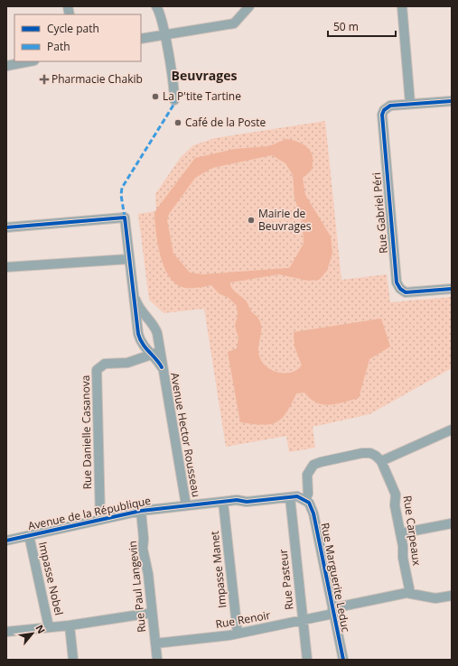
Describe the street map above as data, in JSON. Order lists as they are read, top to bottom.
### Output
{
  "streets": {
    "street": [
      "Rue Gabriel Péri",
      "Rue Danielle Casanova",
      "Avenue Hector Rousseau",
      "Avenue de la République",
      "Rue Carpeaux",
      "Impasse Manet",
      "Rue Marguerite Leduc",
      "Impasse Nobel",
      "Rue Pasteur",
      "Rue Paul Langevin",
      "Rue Renoir"
    ]
  },
  "crossings": [
    ["Rue Danielle Casanova", "Avenue Hector Rousseau"],
    ["Rue Danielle Casanova", "Avenue de la République"],
    ["Avenue Hector Rousseau", "Avenue de la République"],
    ["Avenue de la République", "Impasse Manet"],
    ["Avenue de la République", "Rue Marguerite Leduc"],
    ["Avenue de la République", "Impasse Nobel"],
    ["Avenue de la République", "Rue Pasteur"],
    ["Avenue de la République", "Rue Paul Langevin"],
    ["Rue Carpeaux", "Rue Renoir"],
    ["Impasse Manet", "Rue Renoir"],
    ["Rue Marguerite Leduc", "Rue Renoir"],
    ["Rue Pasteur", "Rue Renoir"],
    ["Rue Paul Langevin", "Rue Renoir"]
  ],
  "districts": ["Beuvrages"],
  "places": {
    "health": ["Pharmacie Chakib"],
    "other": ["La P'tite Tartine", "Café de la Poste", "Mairie de Beuvrages"]
  },
  "legend": ["Cycle path", "Path"],
  "scale_bar": "50 m",
  "north": "top right"
}
